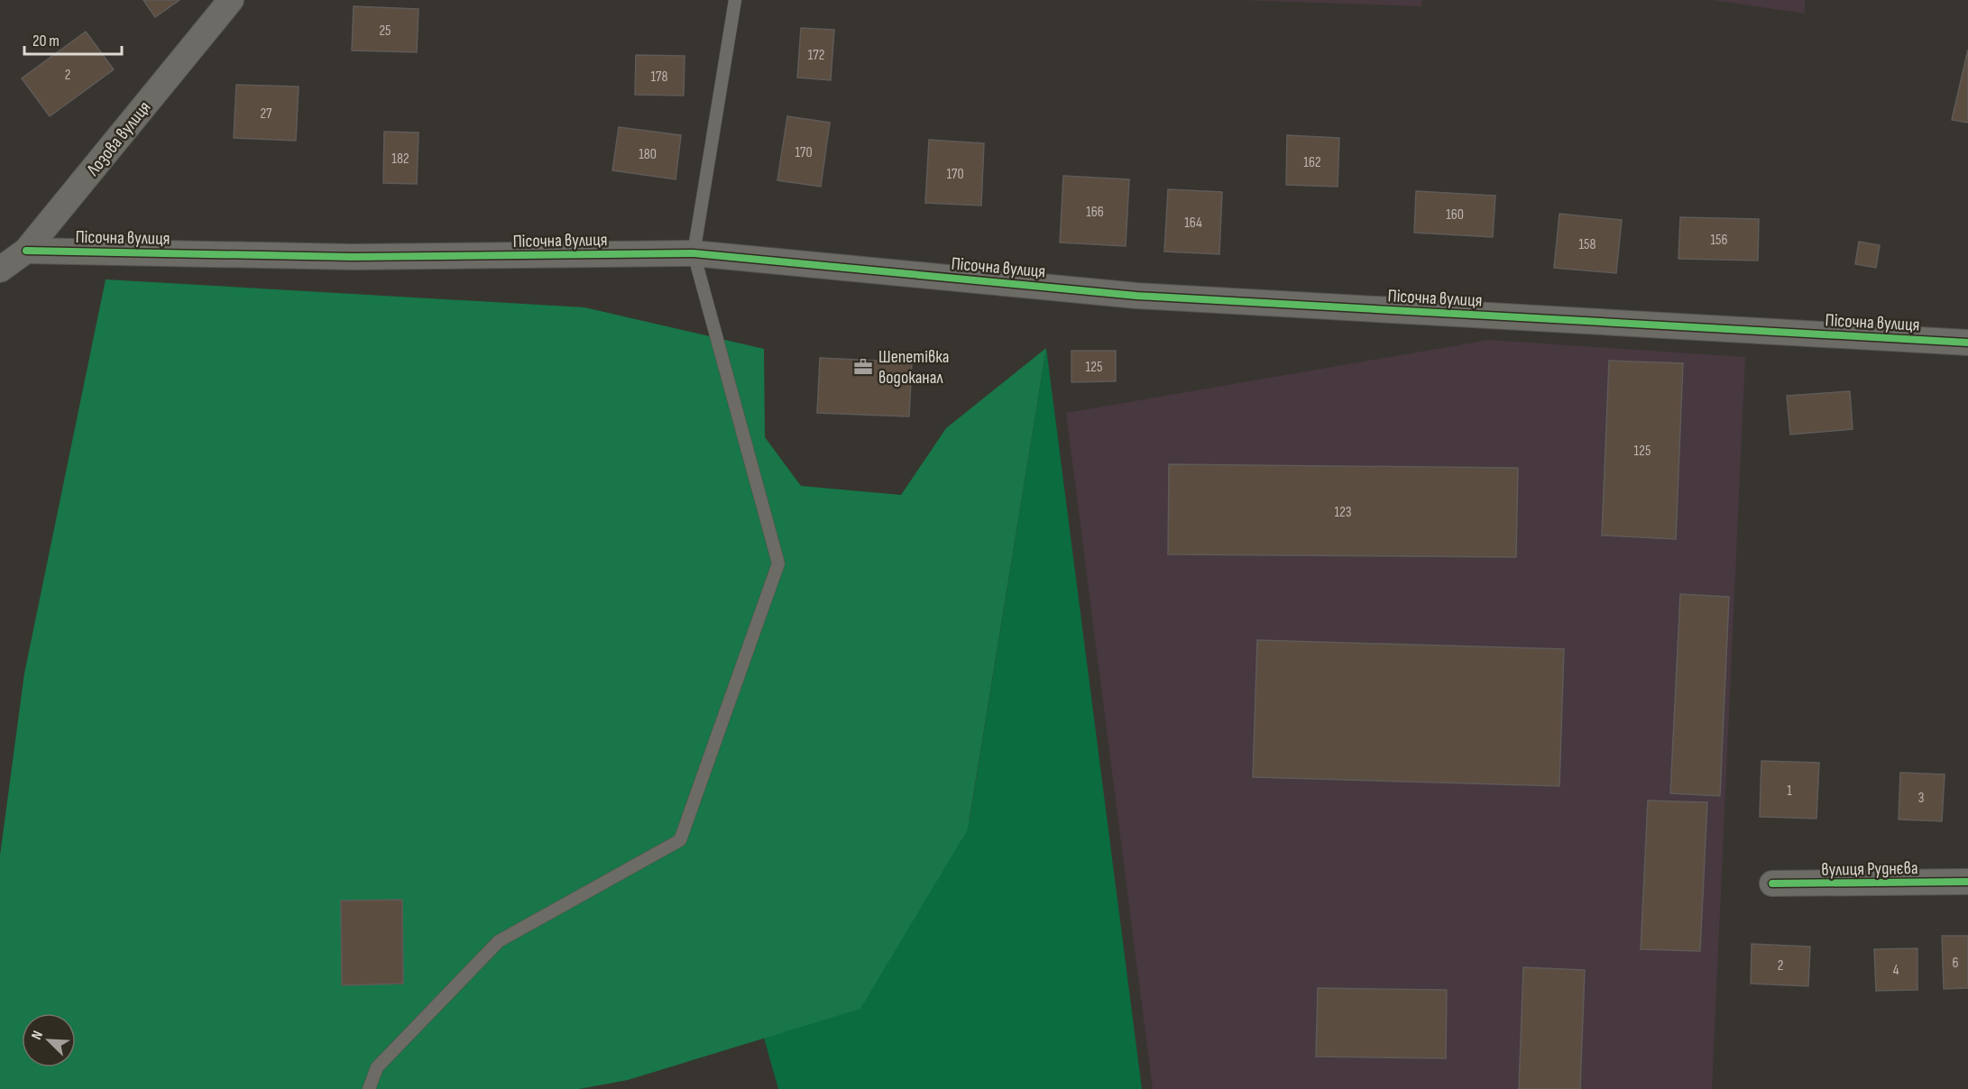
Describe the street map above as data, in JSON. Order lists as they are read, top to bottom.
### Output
{
  "streets": {
    "street": ["Лозова вулиця", "Пісочна вулиця", "вулиця Руднєва"]
  },
  "crossings": [
    ["Лозова вулиця", "Пісочна вулиця"]
  ],
  "places": {
    "office": ["Шепетівка водоканал"]
  },
  "house_numbers": [
    "25",
    "172",
    "2",
    "178",
    "27",
    "170",
    "180",
    "182",
    "162",
    "170",
    "166",
    "160",
    "164",
    "156",
    "158",
    "125",
    "125",
    "123",
    "1",
    "3",
    "6",
    "2",
    "4"
  ],
  "scale_bar": "20 m",
  "north": "top left"
}
